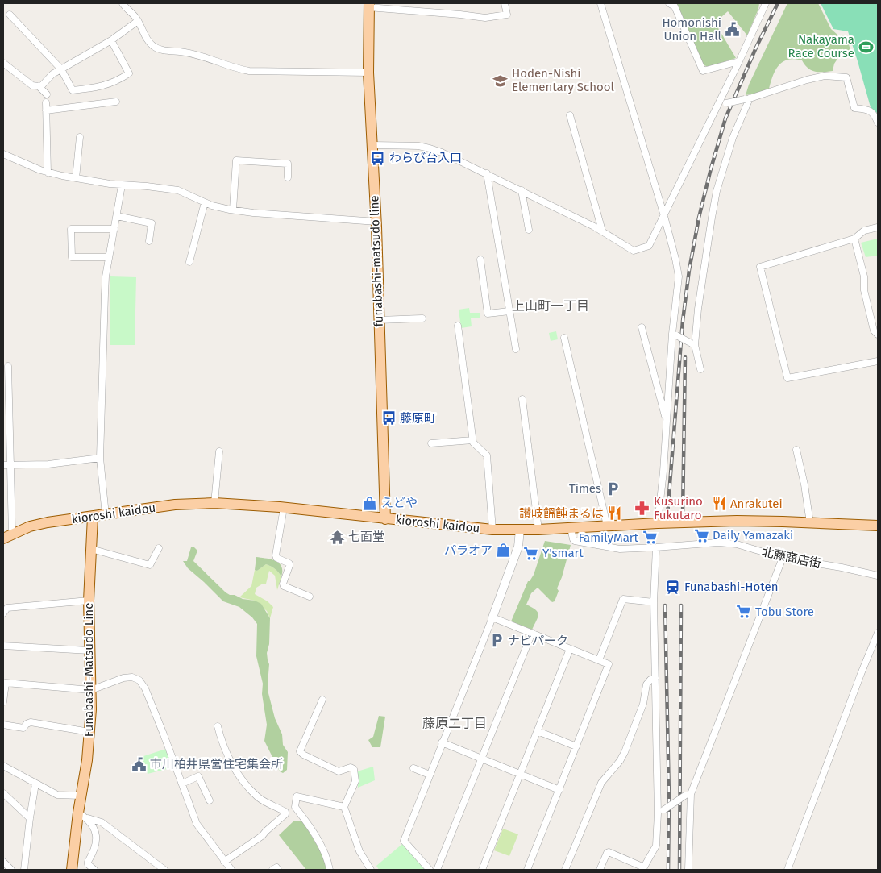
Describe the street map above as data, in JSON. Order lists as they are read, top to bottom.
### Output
{
  "streets": {
    "main road": ["funabashi-matsudo line", "kioroshi kaidou", "Funabashi-Matsudo Line"],
    "street": ["北藤商店街"]
  },
  "crossings": [
    ["funabashi-matsudo line", "kioroshi kaidou"],
    ["kioroshi kaidou", "北藤商店街"],
    ["kioroshi kaidou", "Funabashi-Matsudo Line"]
  ],
  "districts": ["上山町一丁目", "藤原二丁目"],
  "places": {
    "public building": ["Homonishi Union Hall", "市川柏井県営住宅集会所"],
    "sports": ["Nakayama Race Course"],
    "school or university": ["Hoden-Nishi Elementary School"],
    "bus stop": ["わらび台入口", "藤原町"],
    "parking": ["Times", "ナビパーク"],
    "shop": ["えどや", "パラオア"],
    "restaurant": ["Anrakutei", "讃岐饂飩まるは"],
    "pharmacy": ["Kusurino Fukutaro"],
    "supermarket": [
      "Daily Yamazaki",
      "FamilyMart",
      "Y'smart",
      "Tobu Store"
    ],
    "temple": ["七面堂"],
    "station": ["Funabashi-Hoten"]
  }
}
